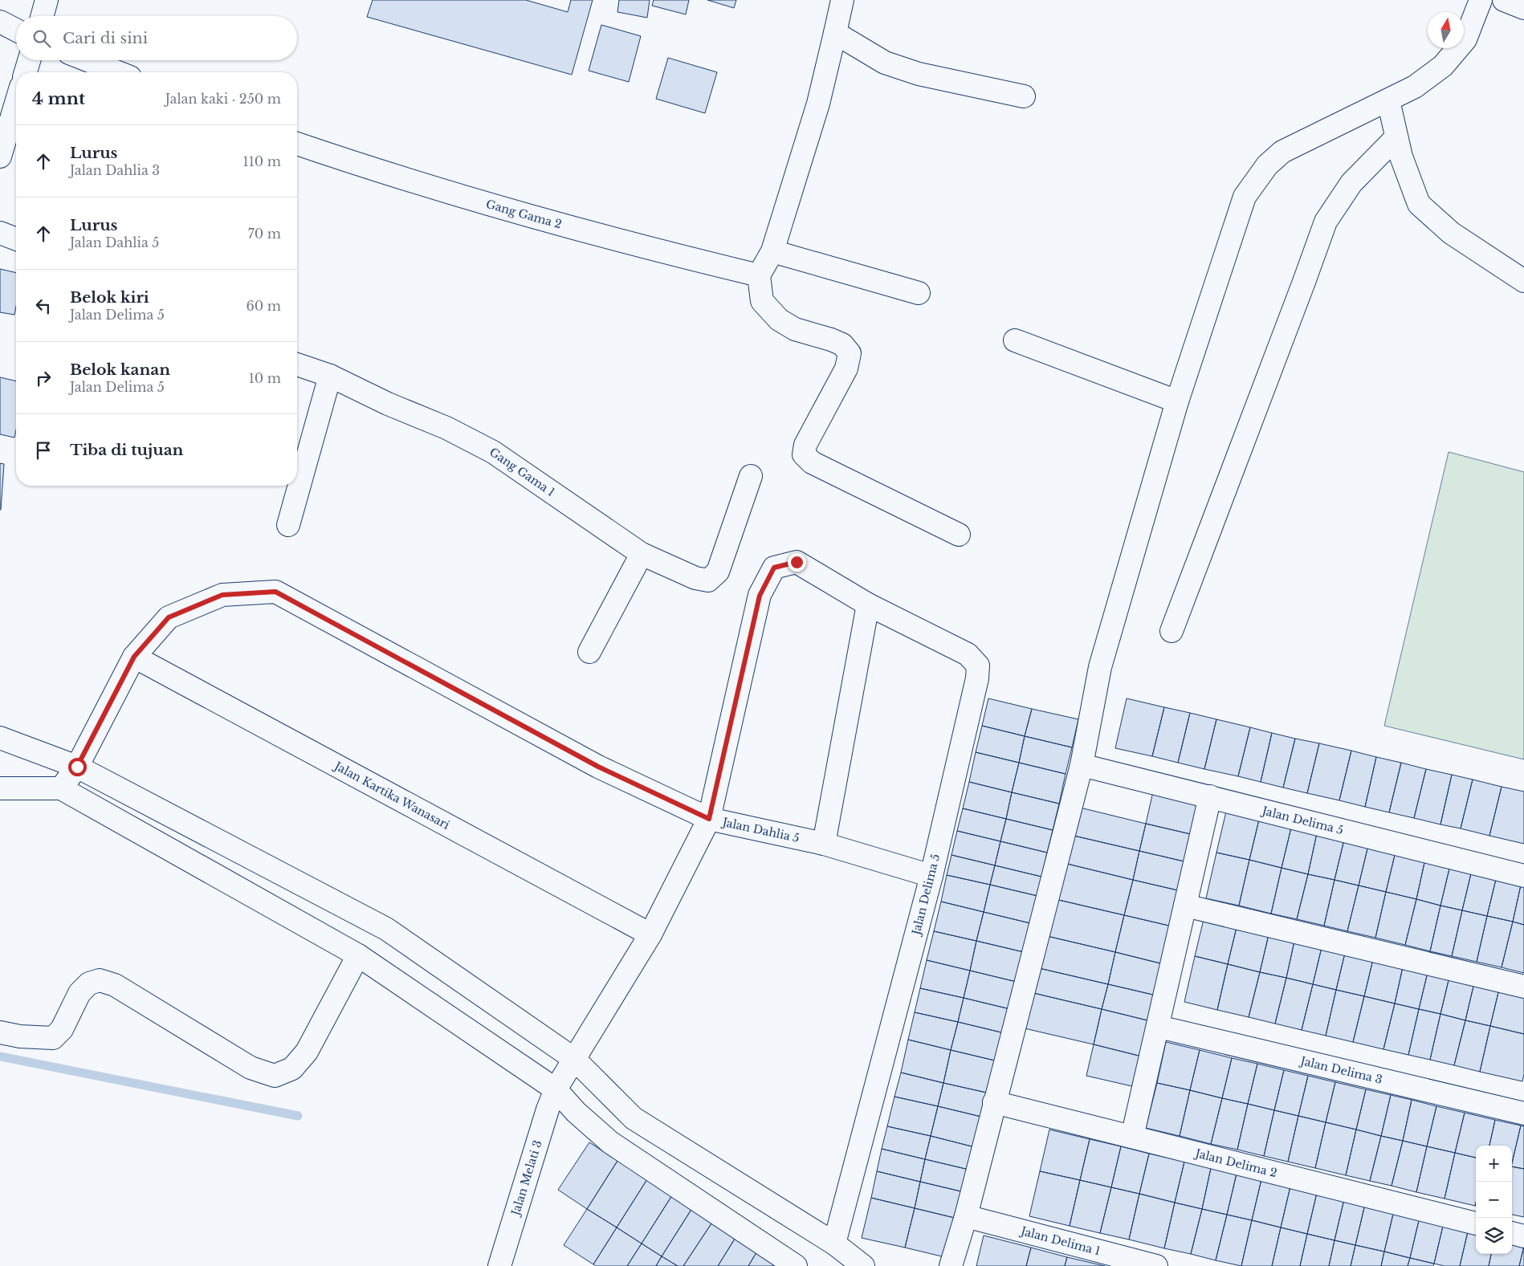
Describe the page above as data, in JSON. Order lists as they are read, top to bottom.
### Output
{
  "streets": {
    "street": [
      "Gang Gama 2",
      "Gang Gama 1",
      "Jalan Kartika Wanasari",
      "Jalan Delima 5",
      "Jalan Dahlia 5",
      "Jalan Delima 3",
      "Jalan Delima 2",
      "Jalan Melati 3",
      "Jalan Delima 1"
    ]
  },
  "crossings": [
    ["Jalan Kartika Wanasari", "Jalan Delima 5"],
    ["Jalan Kartika Wanasari", "Jalan Dahlia 5"],
    ["Jalan Kartika Wanasari", "Jalan Melati 3"],
    ["Jalan Delima 5", "Jalan Dahlia 5"],
    ["Jalan Delima 5", "Jalan Melati 3"]
  ],
  "north": "top",
  "page": {
    "search": "Cari di sini",
    "heading": ["4 mnt", "Jalan kaki · 250 m"],
    "list": [
      ["Lurus", "Jalan Dahlia 3", "110 m"],
      ["Lurus", "Jalan Dahlia 5", "70 m"],
      ["Belok kiri", "Jalan Delima 5", "60 m"],
      ["Belok kanan", "Jalan Delima 5", "10 m"],
      "Tiba di tujuan"
    ],
    "map_buttons": ["+", "−"]
  }
}
